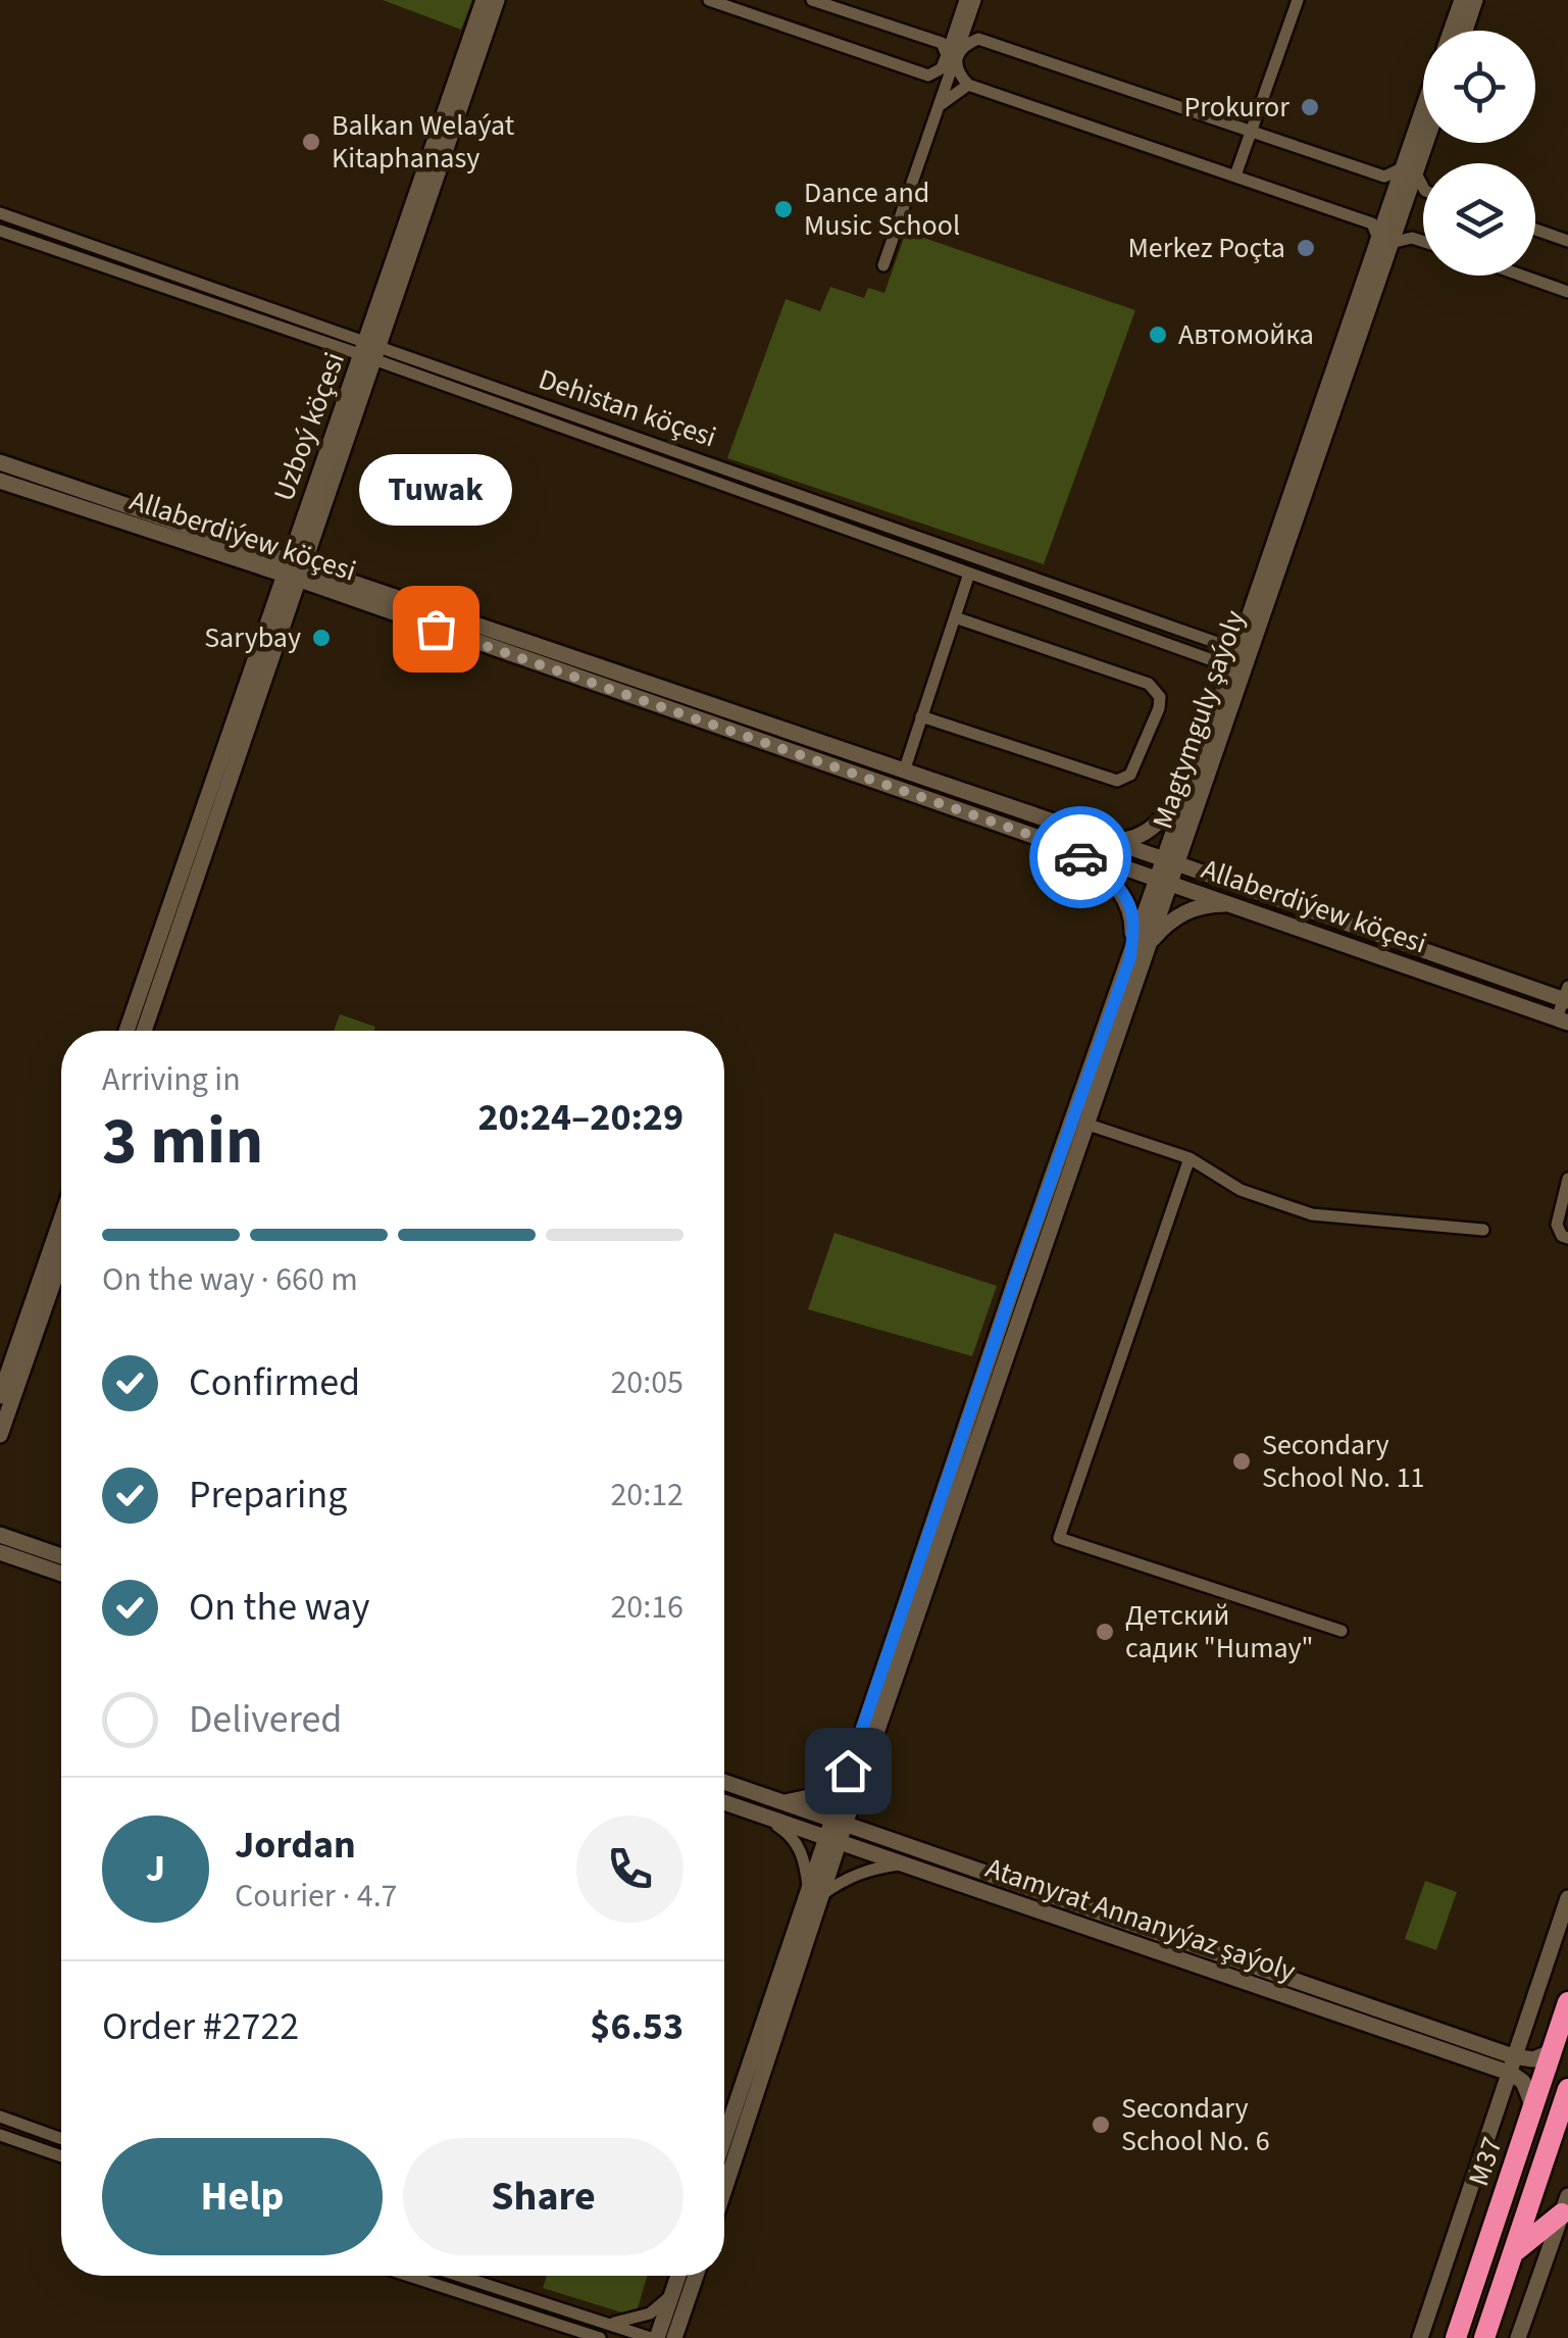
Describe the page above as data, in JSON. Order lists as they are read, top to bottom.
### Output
{
  "streets": {
    "highway": ["M37"],
    "street": [
      "Dehistan köçesi",
      "Uzboý köçesi",
      "Allaberdiýew köçesi",
      "Magtymguly şaýoly",
      "Atamyrat Annanyýaz şaýoly"
    ]
  },
  "crossings": [
    ["Dehistan köçesi", "Uzboý köçesi"],
    ["Dehistan köçesi", "Magtymguly şaýoly"],
    ["Uzboý köçesi", "Allaberdiýew köçesi"],
    ["Allaberdiýew köçesi", "Magtymguly şaýoly"],
    ["Magtymguly şaýoly", "Atamyrat Annanyýaz şaýoly"],
    ["Atamyrat Annanyýaz şaýoly", "M37"]
  ],
  "places": [
    "Prokuror",
    "Balkan Welaýat Kitaphanasy",
    "Dance and Music School",
    "Merkez Poçta",
    "Автомойка",
    "Tuwak",
    "Sarybay",
    "Secondary School No. 11",
    "Детский садик \"Humay\"",
    "Secondary School No. 6"
  ],
  "page": {
    "bubble": "Tuwak",
    "heading": ["3 min", "Arriving in", "20:24–20:29"],
    "panel": [
      "Jordan",
      "Courier · 4.7",
      "Order #2722",
      "$6.53"
    ],
    "bar": "On the way · 660 m",
    "list": [
      ["Confirmed", "20:05"],
      ["Preparing", "20:12"],
      ["On the way", "20:16"],
      "Delivered"
    ],
    "round": "J",
    "buttons": ["Help", "Share"]
  }
}
